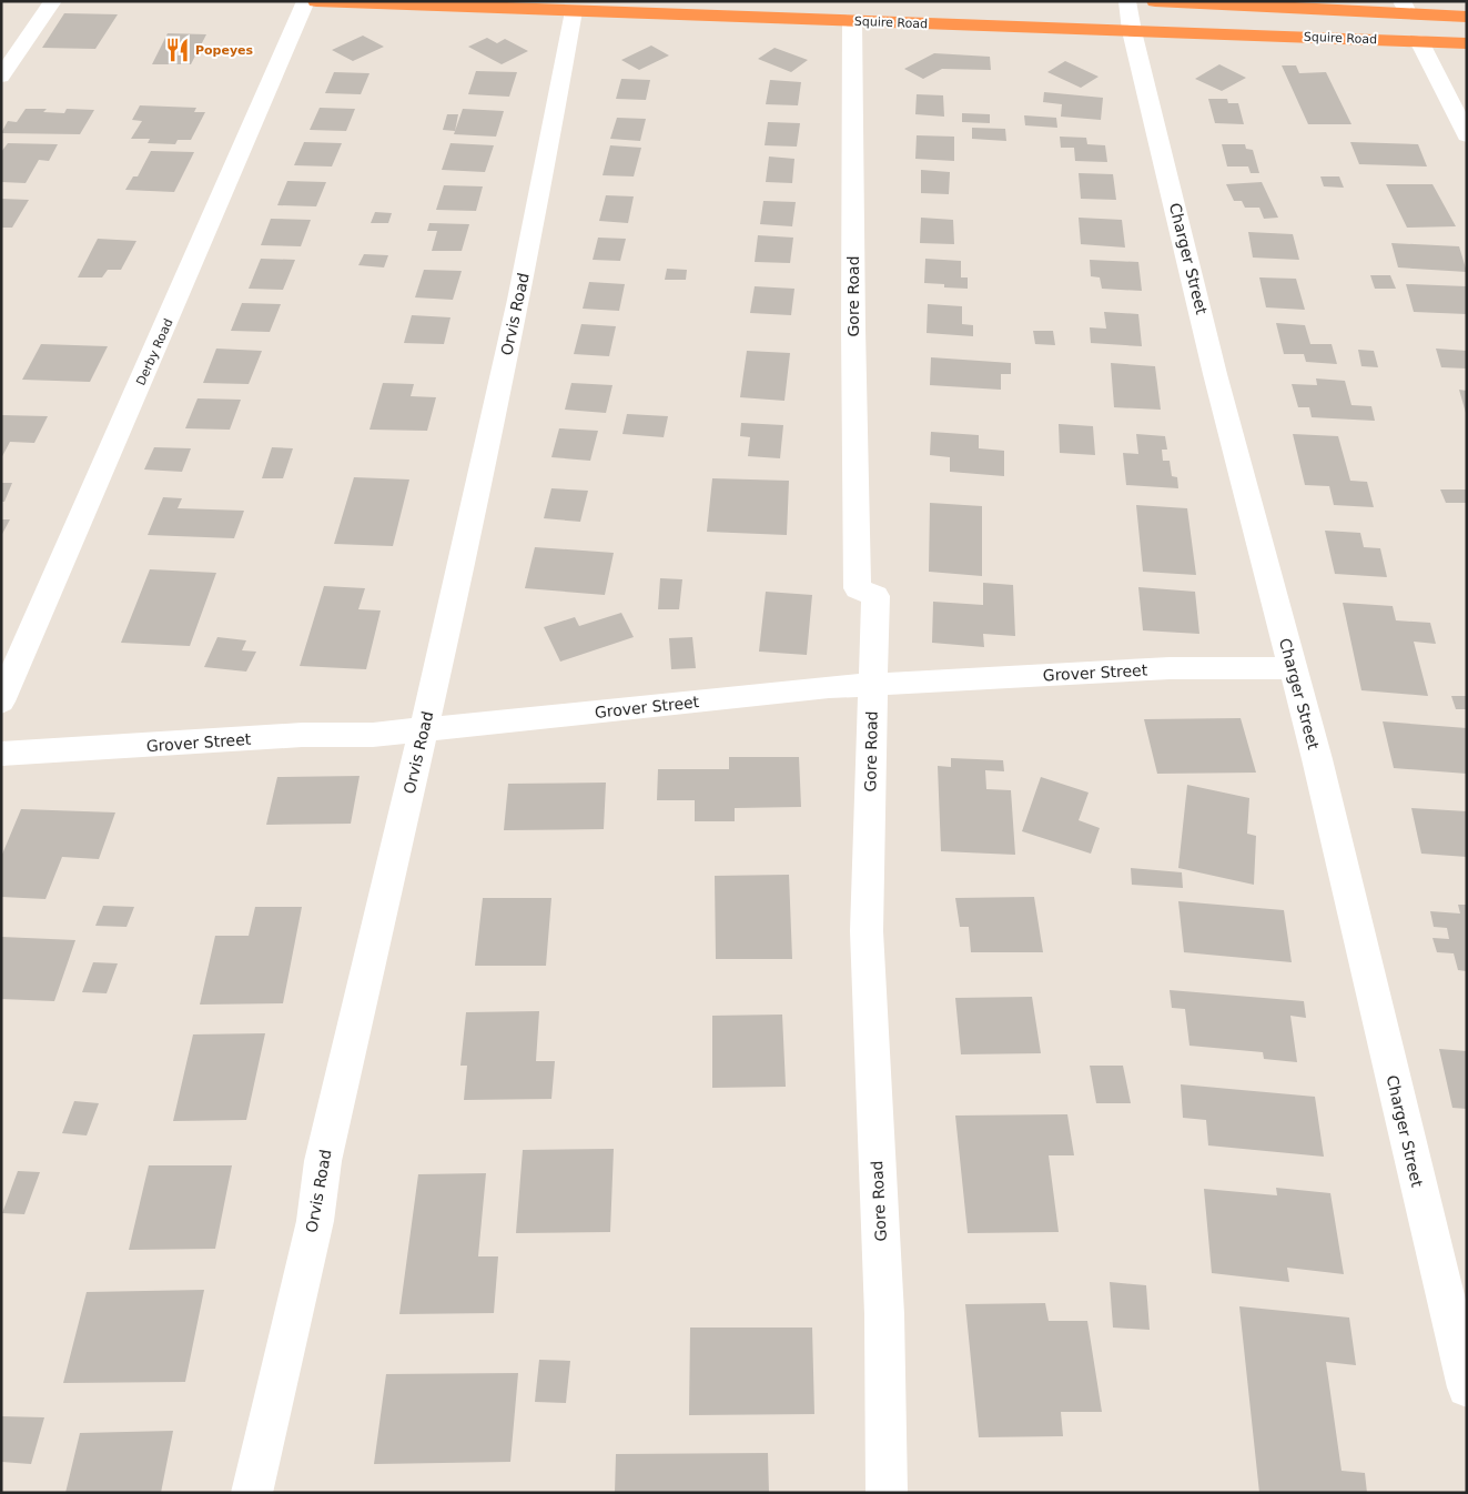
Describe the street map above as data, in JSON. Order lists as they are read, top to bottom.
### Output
{
  "streets": {
    "highway": ["Squire Road"],
    "street": [
      "Charger Street",
      "Gore Road",
      "Orvis Road",
      "Derby Road",
      "Grover Street"
    ]
  },
  "crossings": [
    ["Squire Road", "Charger Street"],
    ["Squire Road", "Gore Road"],
    ["Squire Road", "Orvis Road"],
    ["Charger Street", "Grover Street"],
    ["Gore Road", "Grover Street"],
    ["Orvis Road", "Grover Street"]
  ],
  "places": {
    "restaurant": ["Popeyes"]
  }
}
